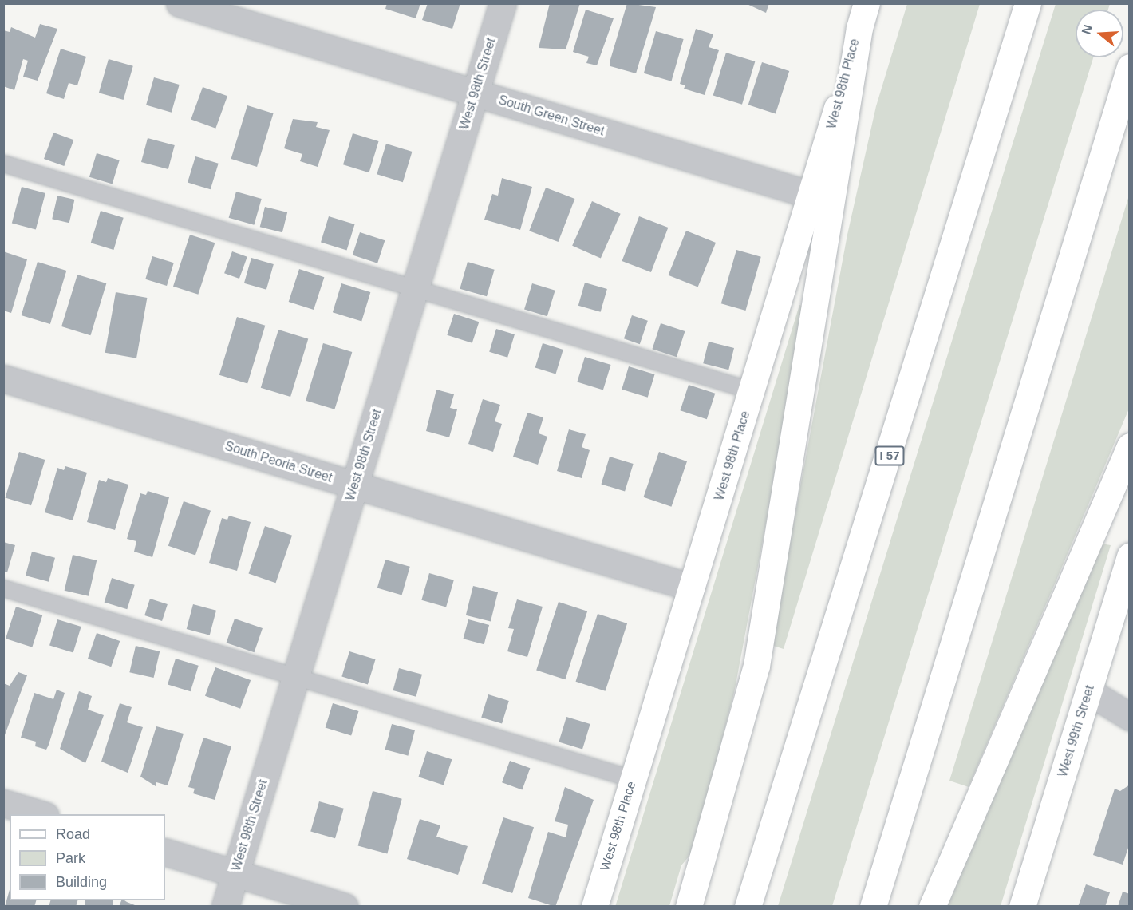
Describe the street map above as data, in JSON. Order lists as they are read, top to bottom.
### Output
{
  "streets": {
    "main road": ["West 98th Place", "I 57", "West 99th Street"],
    "street": ["West 98th Street", "South Green Street", "South Peoria Street"]
  },
  "crossings": [
    ["West 98th Street", "South Green Street"],
    ["West 98th Street", "South Peoria Street"],
    ["West 98th Place", "South Green Street"],
    ["West 98th Place", "South Peoria Street"]
  ],
  "legend": ["Road", "Park", "Building"],
  "north": "left"
}
